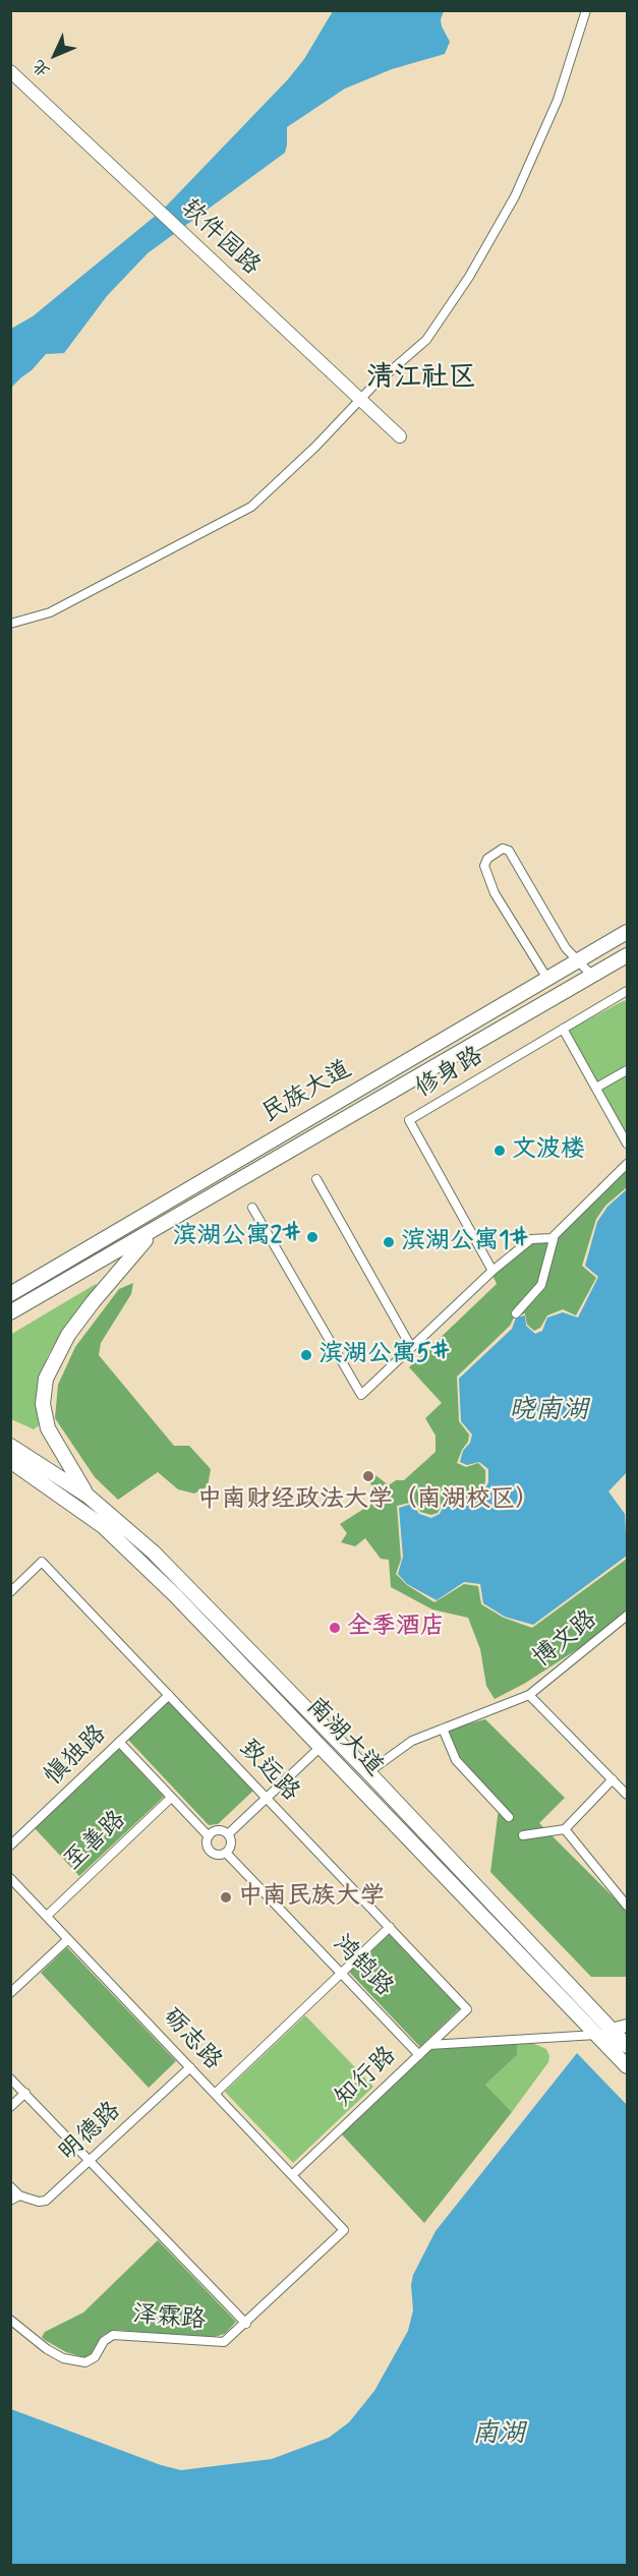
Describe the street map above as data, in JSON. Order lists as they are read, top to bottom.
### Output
{
  "streets": {
    "main road": ["软件园路", "民族大道", "南湖大道"],
    "street": [
      "修身路",
      "博文路",
      "慎独路",
      "致远路",
      "至善路",
      "鸿鹄路",
      "砺志路",
      "知行路",
      "明德路",
      "泽霖路"
    ]
  },
  "crossings": [
    ["博文路", "南湖大道"],
    ["慎独路", "致远路"],
    ["致远路", "知行路"],
    ["至善路", "砺志路"],
    ["鸿鹄路", "知行路"],
    ["砺志路", "知行路"],
    ["砺志路", "明德路"],
    ["砺志路", "泽霖路"]
  ],
  "districts": ["清江社区"],
  "water": ["晓南湖", "南湖"],
  "places": [
    "文波楼",
    "滨湖公寓2#",
    "滨湖公寓1#",
    "滨湖公寓5#",
    "中南财经政法大学（南湖校区）",
    "全季酒店",
    "中南民族大学"
  ],
  "north": "bottom left"
}
